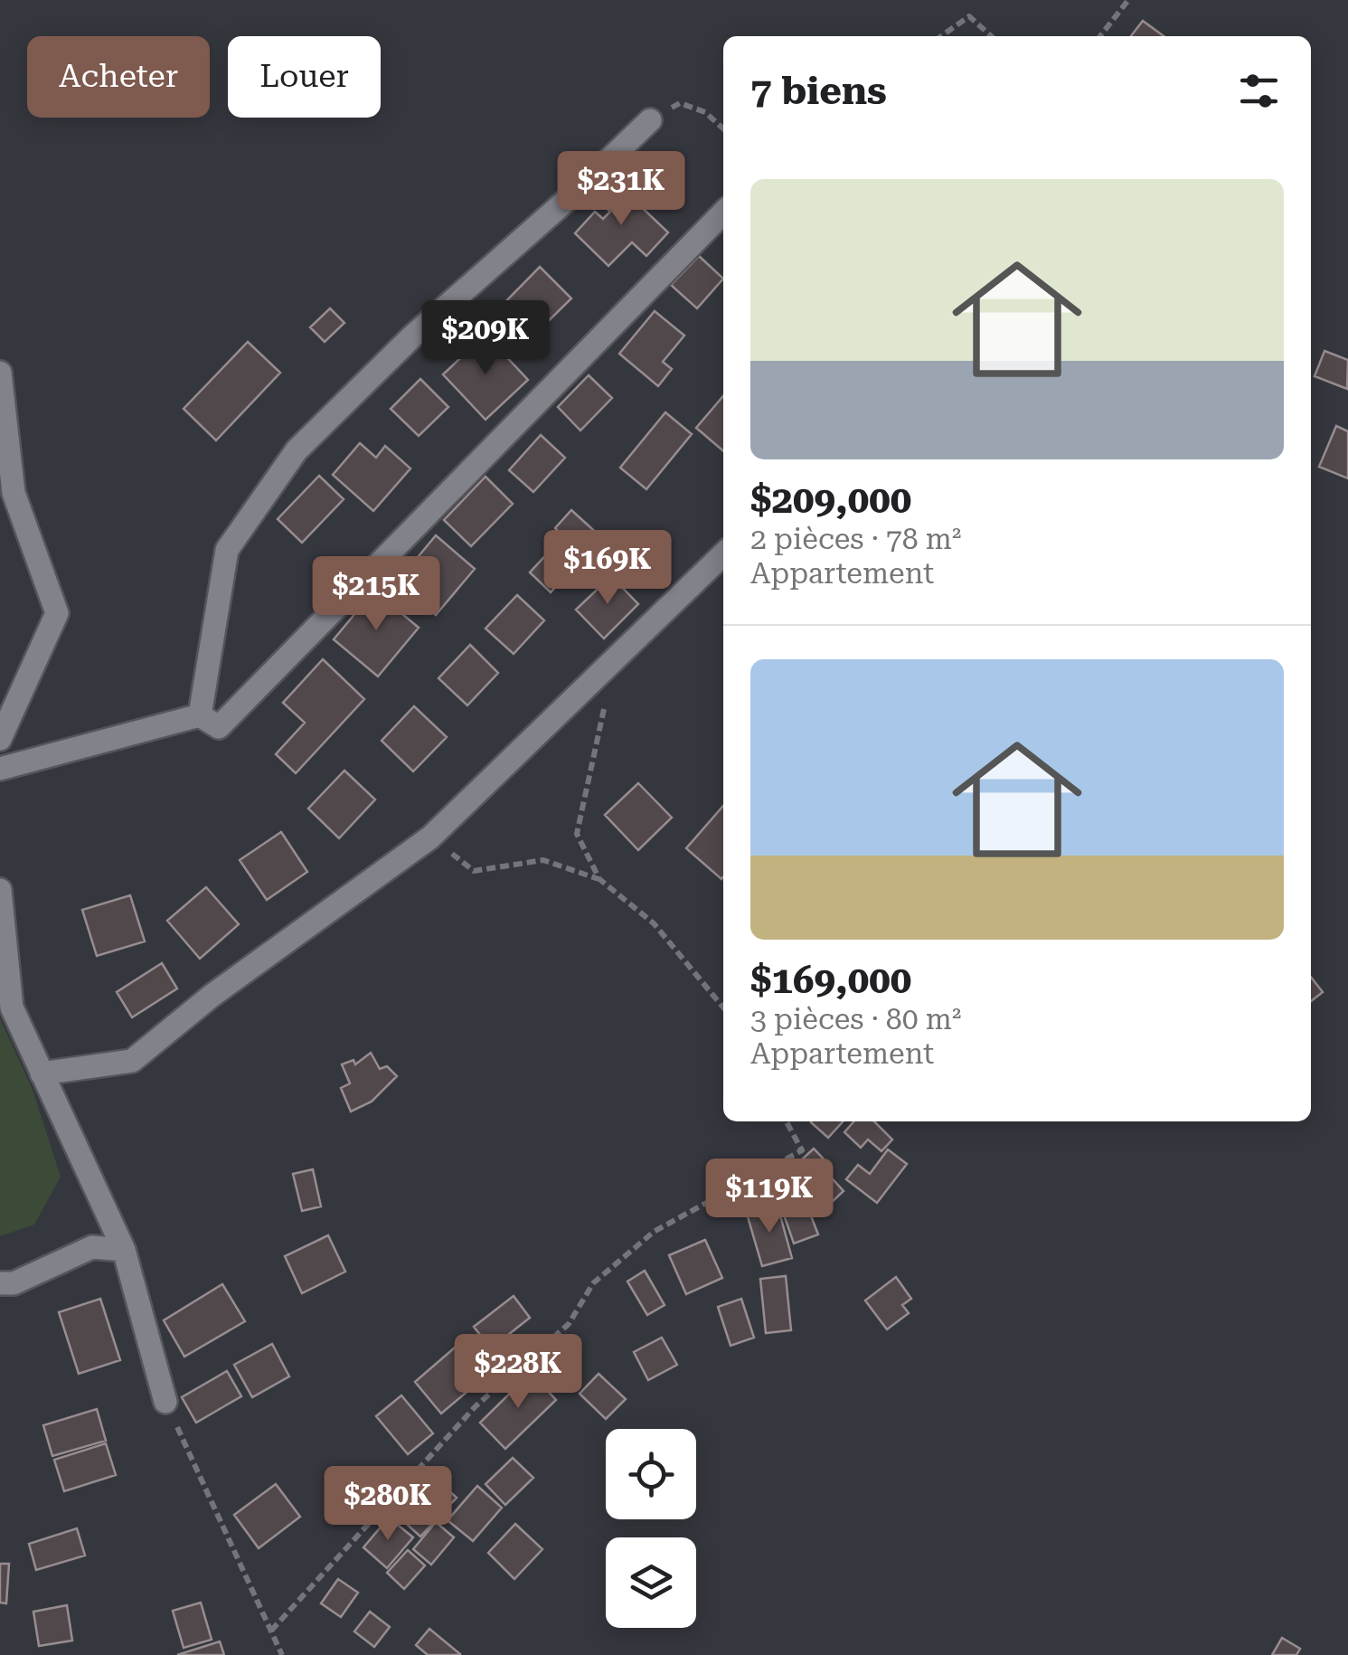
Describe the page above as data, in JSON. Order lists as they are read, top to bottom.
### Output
{
  "page": {
    "chip": ["Acheter", "Louer"],
    "heading": "7 biens",
    "list": [
      {
        "name": "$209,000",
        "note": "2 pièces · 78 m² · Appartement"
      },
      {
        "name": "$169,000",
        "note": "3 pièces · 80 m² · Appartement"
      }
    ],
    "price": [
      "$231K",
      "$209K",
      "$169K",
      "$215K",
      "$119K",
      "$228K",
      "$280K"
    ]
  }
}
